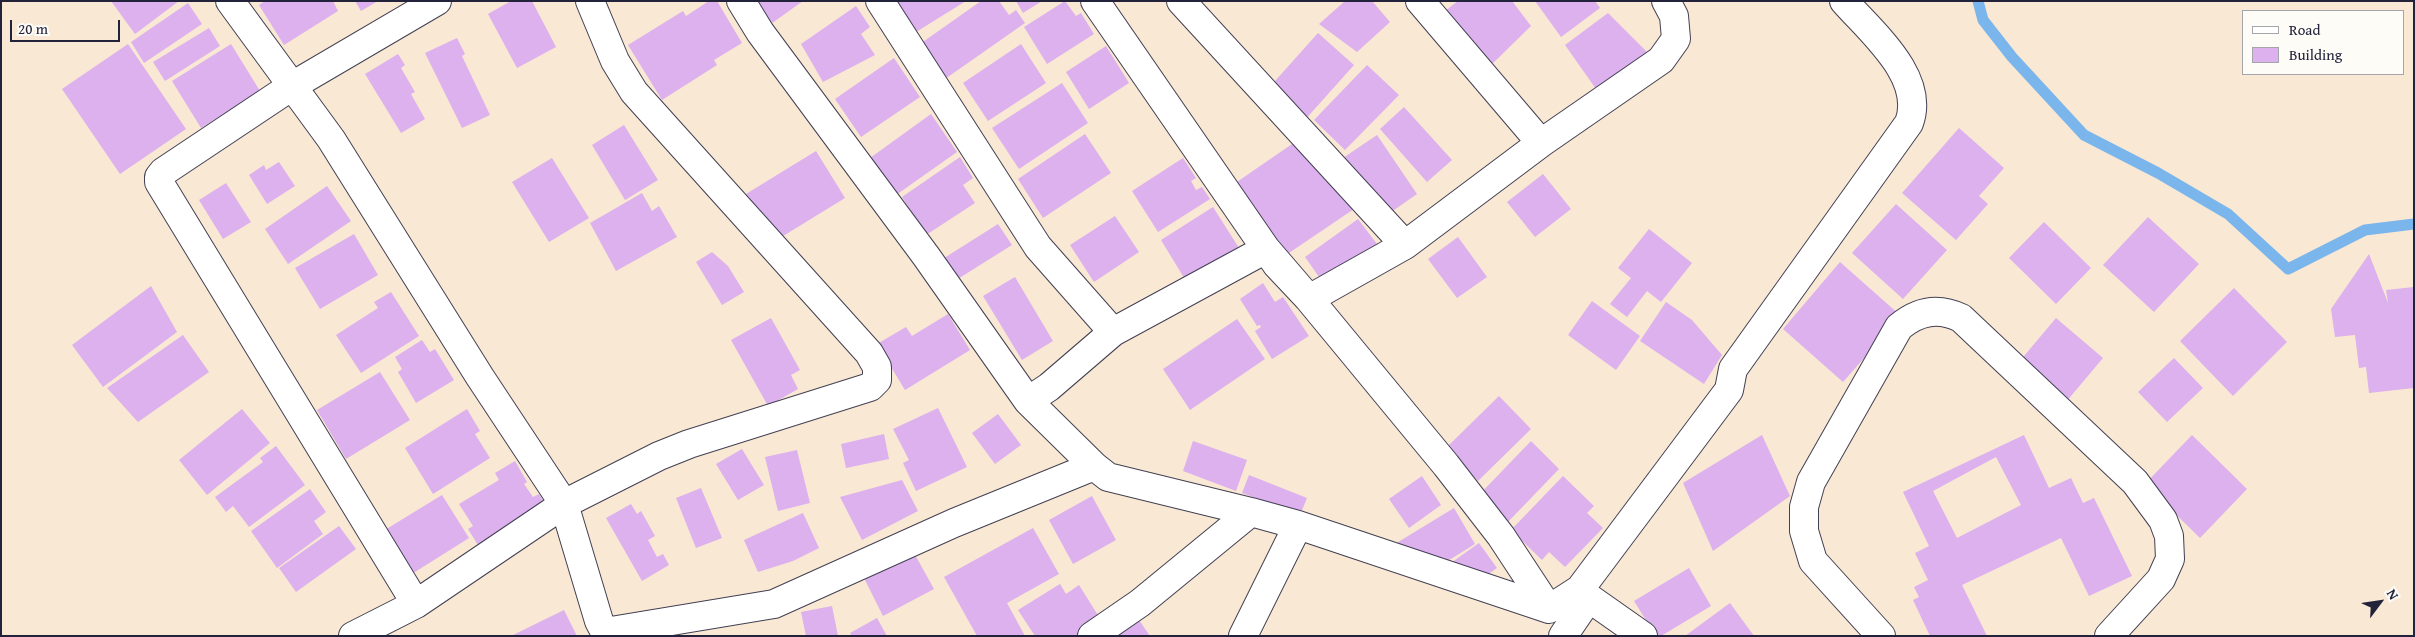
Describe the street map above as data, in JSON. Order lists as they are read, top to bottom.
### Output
{
  "legend": ["Road", "Building"],
  "scale_bar": "20 m",
  "north": "top right"
}
